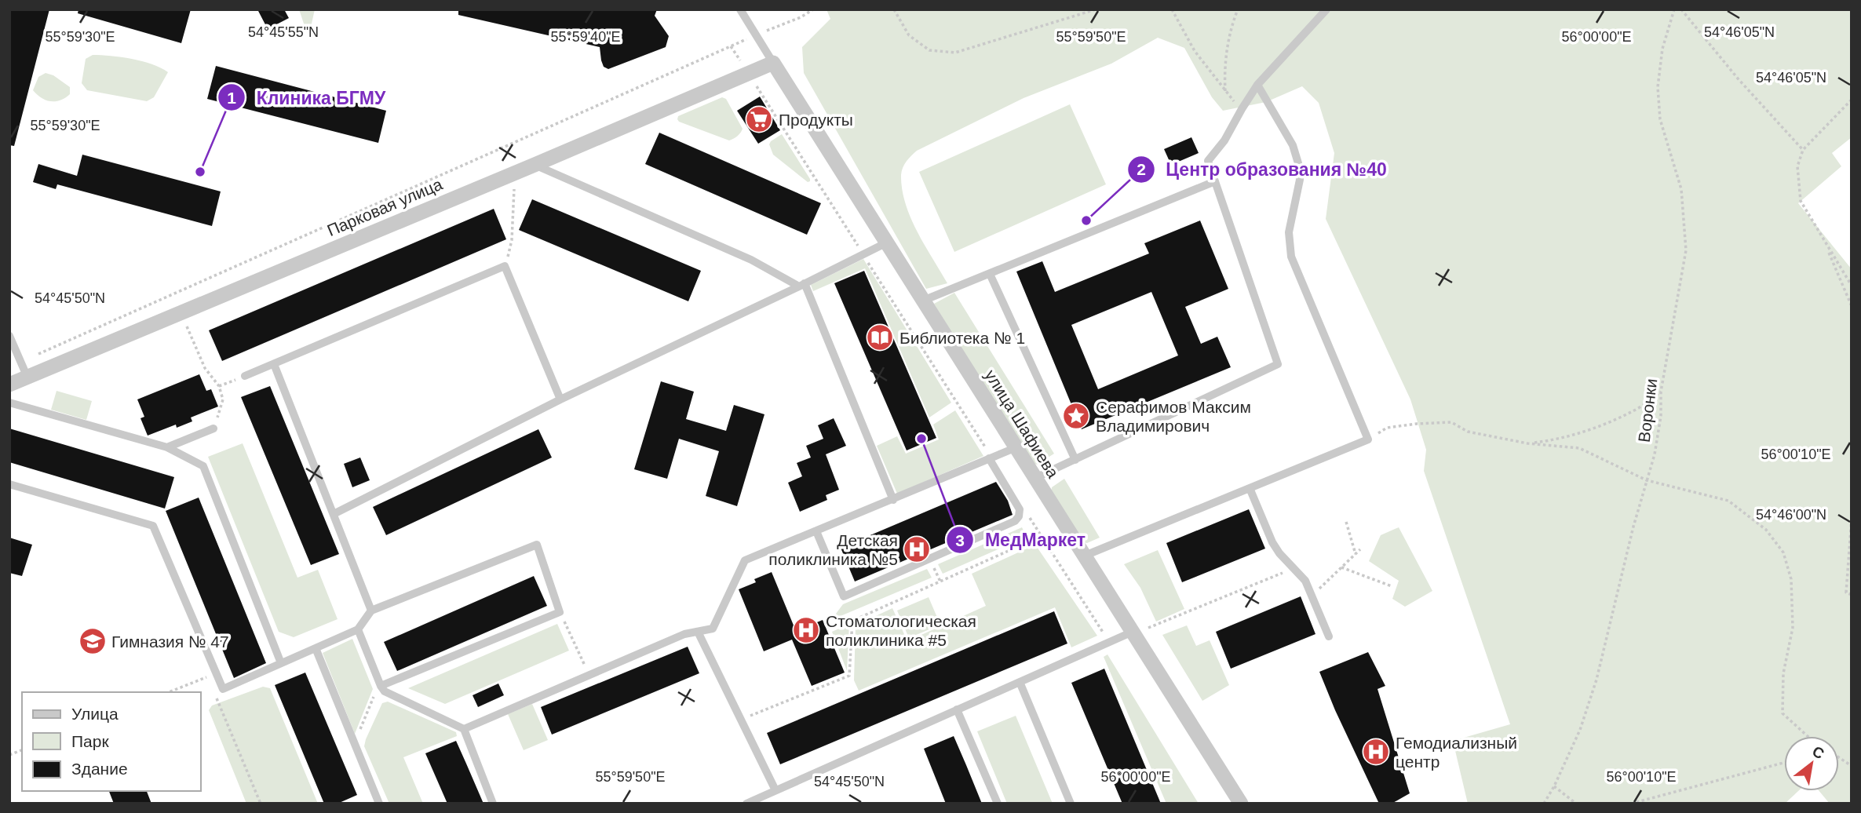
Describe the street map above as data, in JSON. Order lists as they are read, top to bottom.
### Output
{
  "streets": {
    "street": ["Парковая улица", "улица Шафиева"],
    "path": ["Воронки"]
  },
  "crossings": [
    ["Парковая улица", "улица Шафиева"]
  ],
  "places": {
    "supermarket": ["Продукты"],
    "other": ["Клиника БГМУ", "Центр образования №40", "МедМаркет"],
    "library": ["Библиотека № 1"],
    "place": ["Серафимов Максим Владимирович"],
    "hospital": ["Детская поликлиника №5", "Стоматологическая поликлиника #5", "Гемодиализный центр"],
    "school or university": ["Гимназия № 47"]
  },
  "legend": ["Улица", "Парк", "Здание"],
  "north": "top right",
  "coordinates": [
    "54°45'55\"N",
    "54°46'05\"N",
    "55°59'30\"E",
    "55°59'40\"E",
    "55°59'50\"E",
    "56°00'00\"E",
    "54°45'50\"N",
    "56°00'10\"E",
    "54°46'00\"N"
  ]
}
